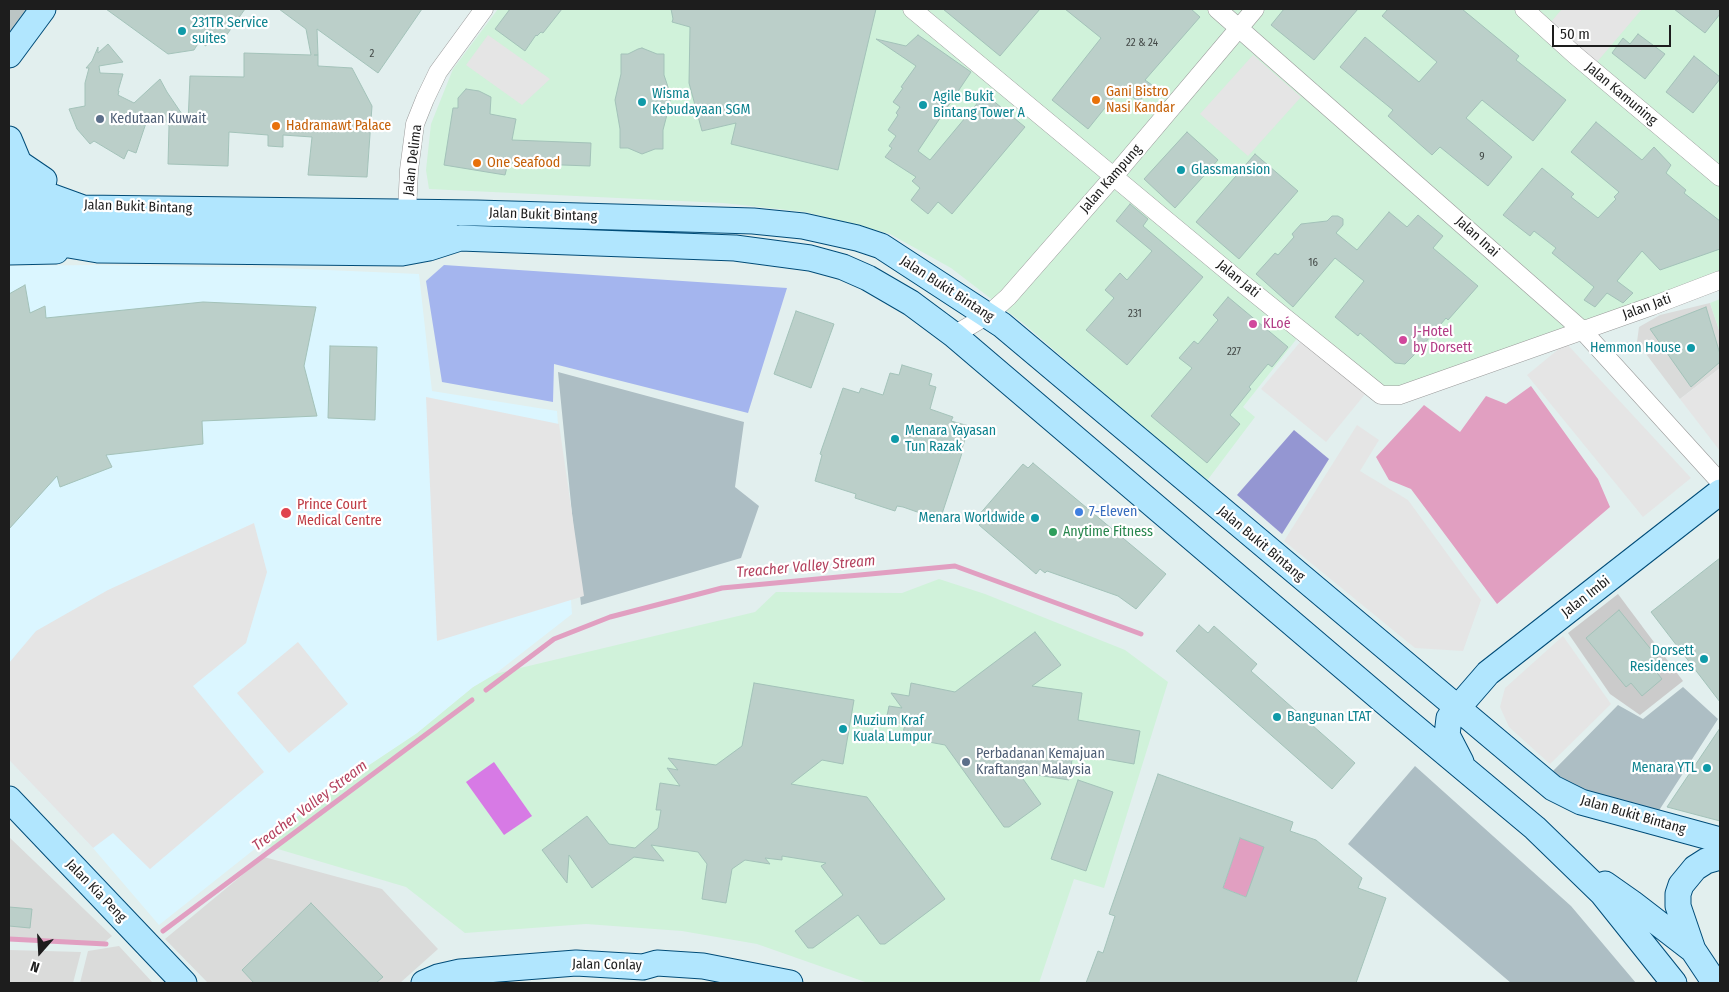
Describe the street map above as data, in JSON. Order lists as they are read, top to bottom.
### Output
{
  "streets": {
    "main road": [
      "Jalan Bukit Bintang",
      "Jalan Imbi",
      "Jalan Kia Peng",
      "Jalan Conlay"
    ],
    "street": [
      "Jalan Kamuning",
      "Jalan Delima",
      "Jalan Kampung",
      "Jalan Inai",
      "Jalan Jati"
    ]
  },
  "crossings": [
    ["Jalan Delima", "Jalan Bukit Bintang"],
    ["Jalan Kampung", "Jalan Bukit Bintang"],
    ["Jalan Kampung", "Jalan Inai"],
    ["Jalan Kampung", "Jalan Jati"],
    ["Jalan Bukit Bintang", "Jalan Imbi"],
    ["Jalan Inai", "Jalan Jati"]
  ],
  "water": ["Treacher Valley Stream"],
  "places": [
    "231TR Service suites",
    "Gani Bistro Nasi Kandar",
    "Wisma Kebudayaan SGM",
    "Agile Bukit Bintang Tower A",
    "Kedutaan Kuwait",
    "Hadramawt Palace",
    "One Seafood",
    "Glassmansion",
    "KLoé",
    "J-Hotel by Dorsett",
    "Hemmon House",
    "Menara Yayasan Tun Razak",
    "7-Eleven",
    "Prince Court Medical Centre",
    "Menara Worldwide",
    "Anytime Fitness",
    "Dorsett Residences",
    "Bangunan LTAT",
    "Muzium Kraf Kuala Lumpur",
    "Perbadanan Kemajuan Kraftangan Malaysia",
    "Menara YTL"
  ],
  "house_numbers": [
    "22 & 24",
    "2",
    "9",
    "16",
    "231",
    "227"
  ],
  "scale_bar": "50 m",
  "north": "bottom"
}
